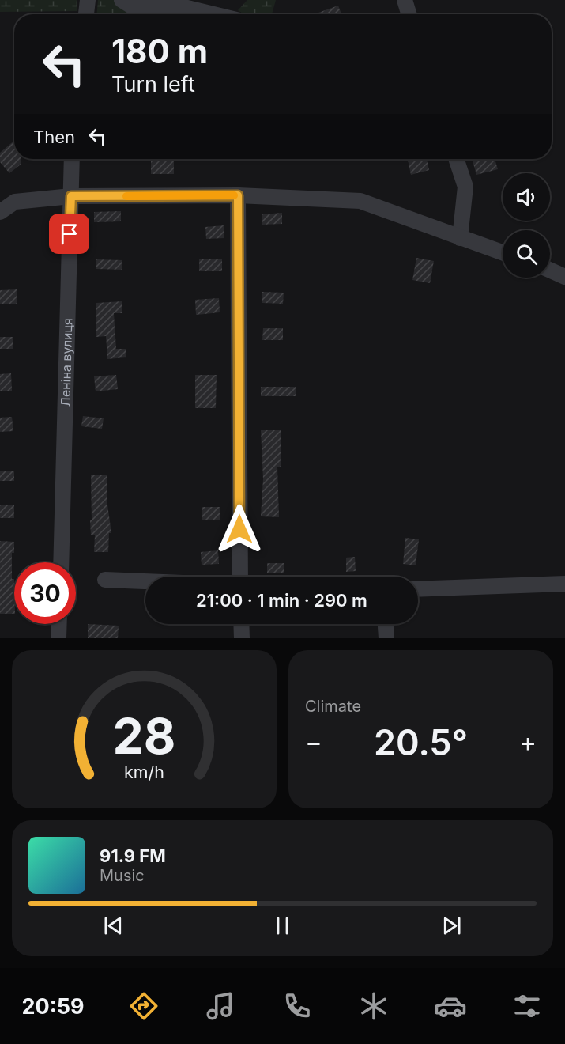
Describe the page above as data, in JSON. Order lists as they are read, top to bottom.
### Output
{
  "streets": {
    "street": ["Леніна вулиця"]
  },
  "page": {
    "turn": ["180 m", "Turn left"],
    "then": "Then",
    "limit": "30",
    "trip": "21:00 · 1 min · 290 m",
    "tile": "Climate",
    "heat": ["−", "20.5°", "+"],
    "song": ["91.9 FM", "Music"],
    "tabs": "20:59",
    "gauge": ["28", "km/h"]
  }
}
